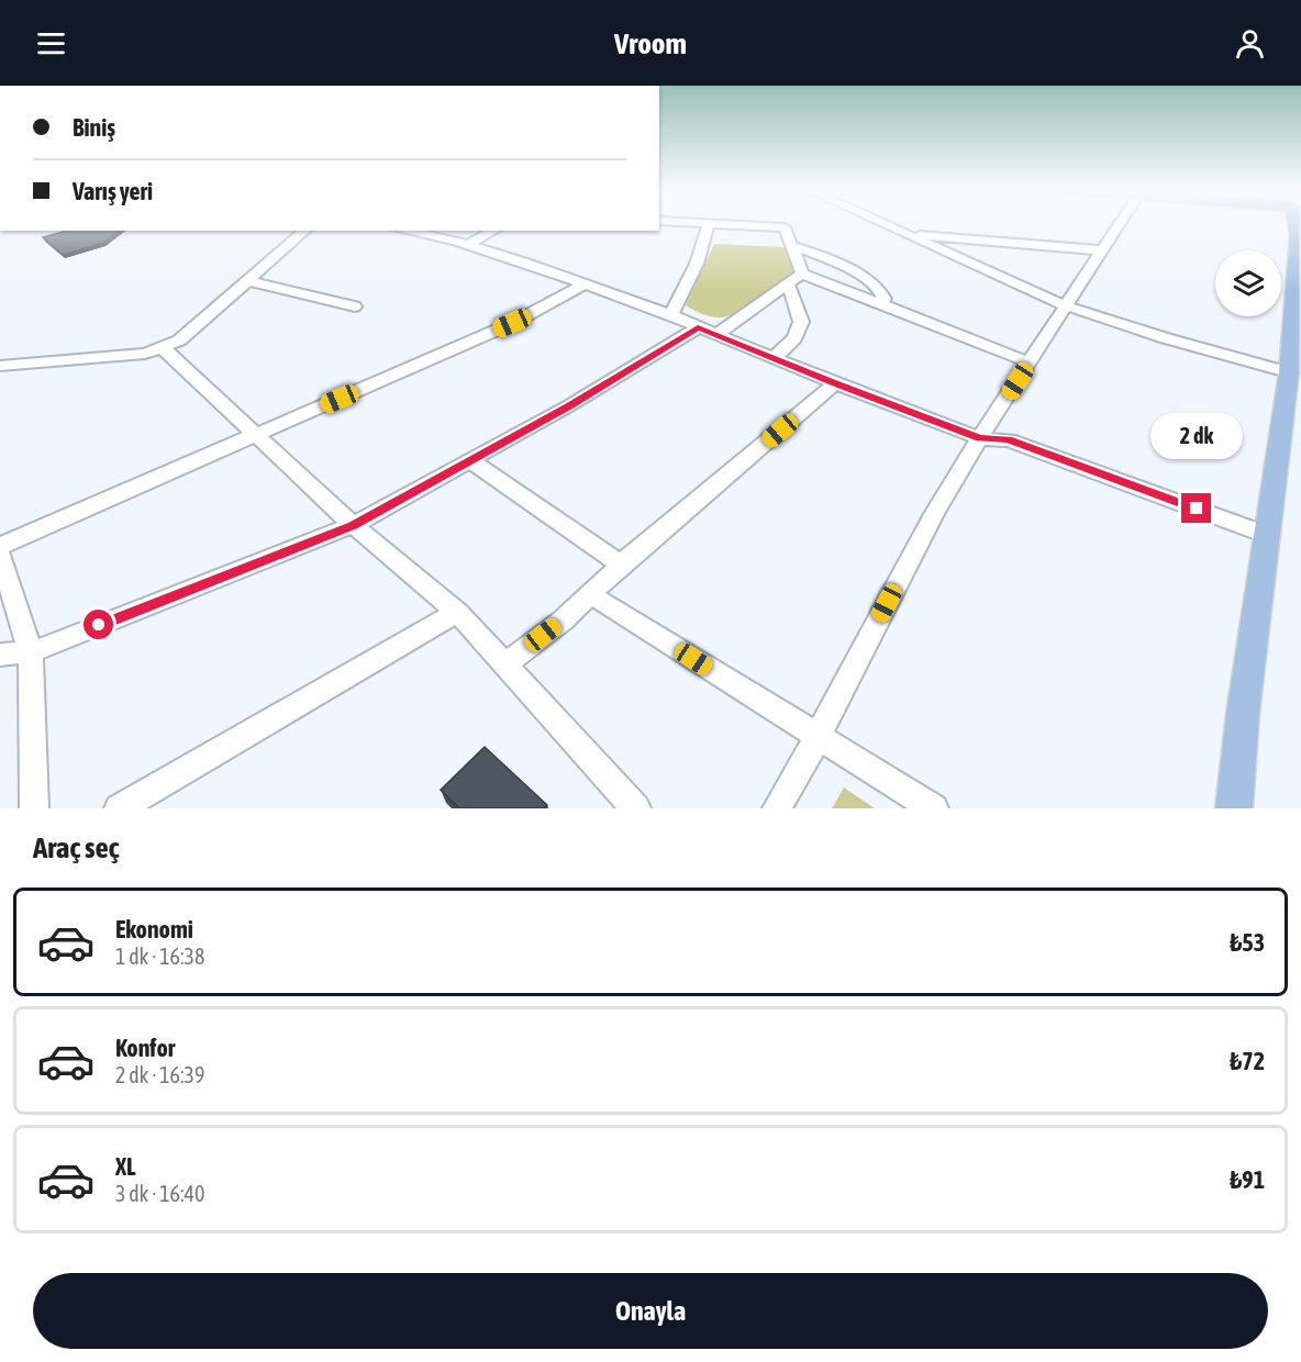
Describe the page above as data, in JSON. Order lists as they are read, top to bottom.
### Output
{
  "page": {
    "header": "Vroom",
    "banner": ["Biniş", "Varış yeri"],
    "bubble": "2 dk",
    "heading": "Araç seç",
    "list": [
      {
        "name": "Ekonomi",
        "note": "1 dk · 16:38",
        "value": "₺53"
      },
      {
        "name": "Konfor",
        "note": "2 dk · 16:39",
        "value": "₺72"
      },
      {
        "name": "XL",
        "note": "3 dk · 16:40",
        "value": "₺91"
      }
    ],
    "buttons": "Onayla"
  }
}
